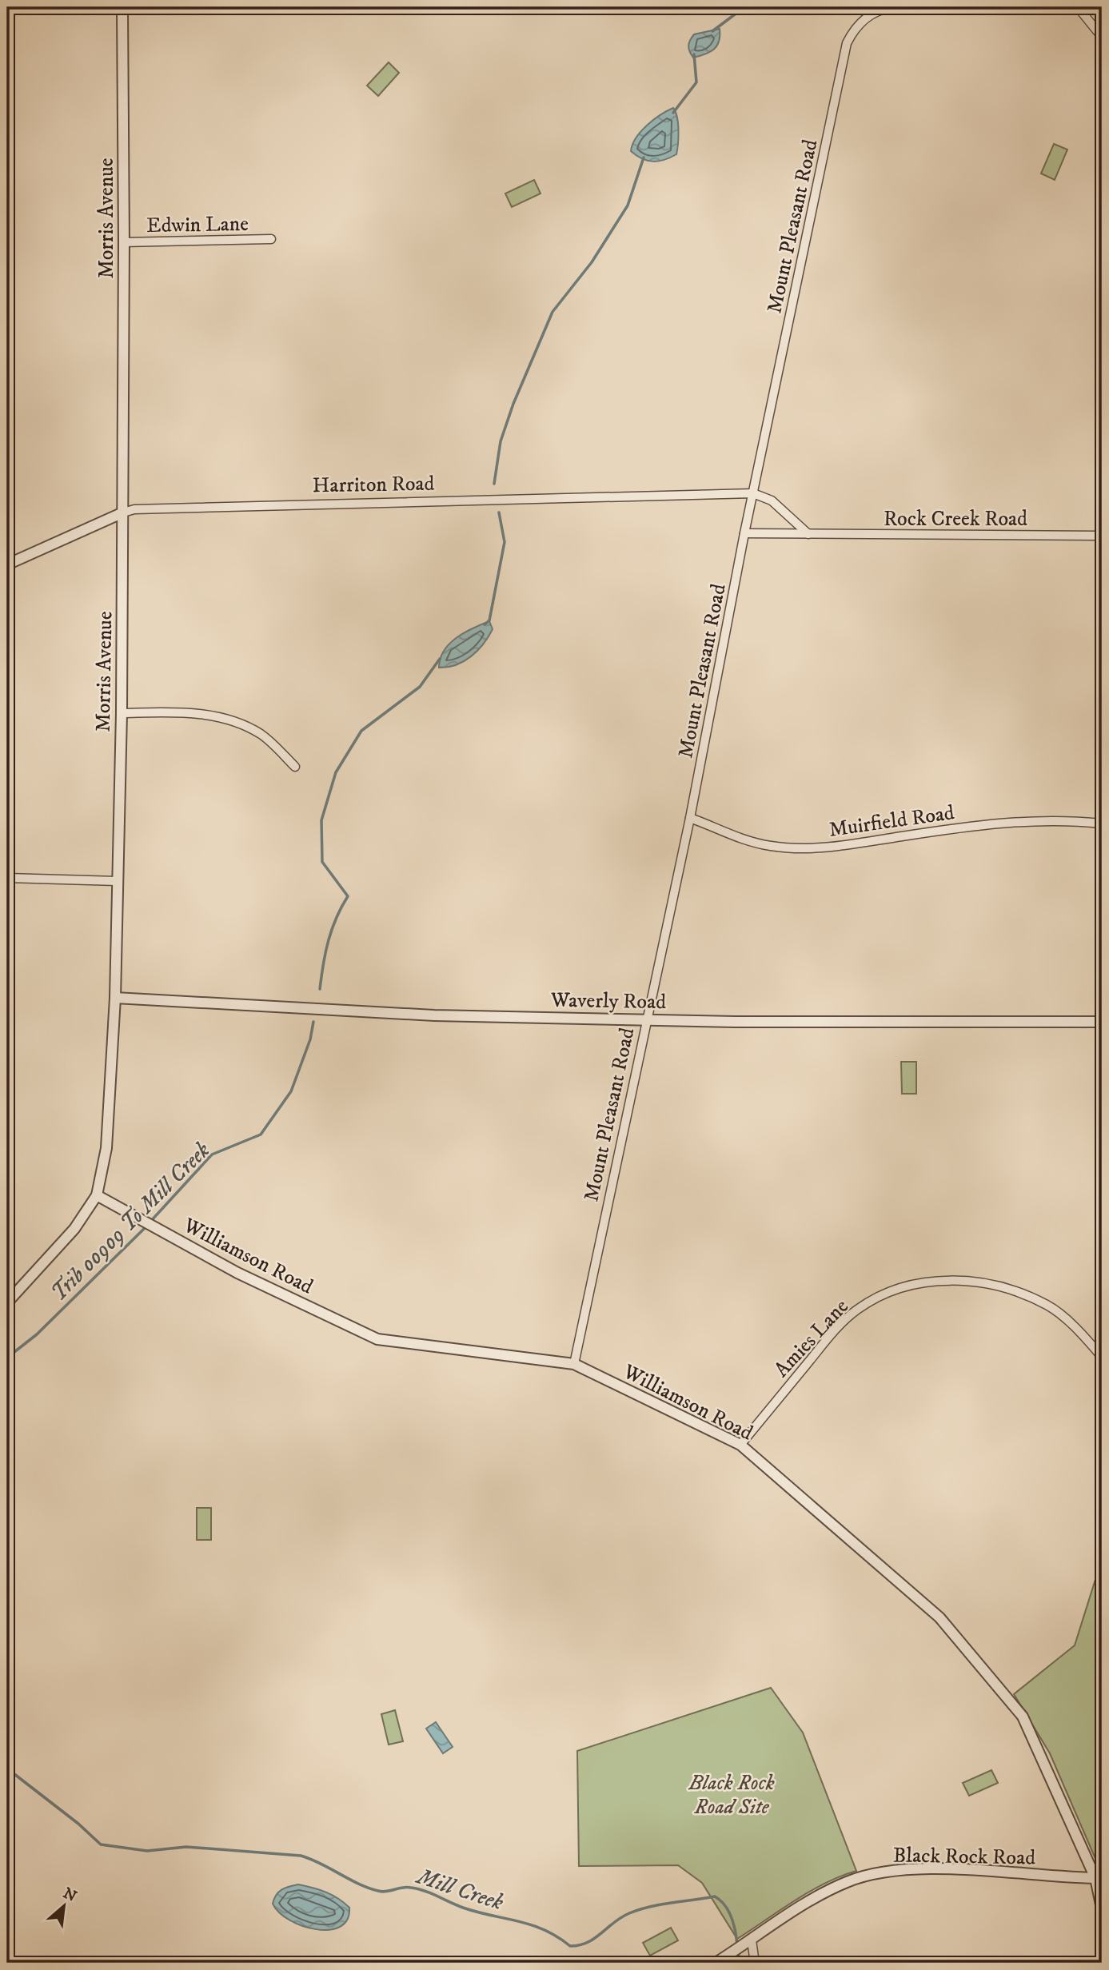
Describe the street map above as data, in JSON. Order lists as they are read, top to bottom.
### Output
{
  "streets": {
    "street": [
      "Morris Avenue",
      "Edwin Lane",
      "Mount Pleasant Road",
      "Harriton Road",
      "Rock Creek Road",
      "Muirfield Road",
      "Waverly Road",
      "Williamson Road",
      "Amies Lane",
      "Black Rock Road"
    ]
  },
  "crossings": [
    ["Morris Avenue", "Edwin Lane"],
    ["Morris Avenue", "Harriton Road"],
    ["Morris Avenue", "Waverly Road"],
    ["Morris Avenue", "Williamson Road"],
    ["Mount Pleasant Road", "Harriton Road"],
    ["Mount Pleasant Road", "Rock Creek Road"],
    ["Mount Pleasant Road", "Muirfield Road"],
    ["Mount Pleasant Road", "Waverly Road"],
    ["Mount Pleasant Road", "Williamson Road"],
    ["Williamson Road", "Amies Lane"],
    ["Williamson Road", "Black Rock Road"]
  ],
  "water": ["Trib 00909 To Mill Creek", "Mill Creek"],
  "parks": ["Black Rock Road Site"],
  "north": "top right"
}
